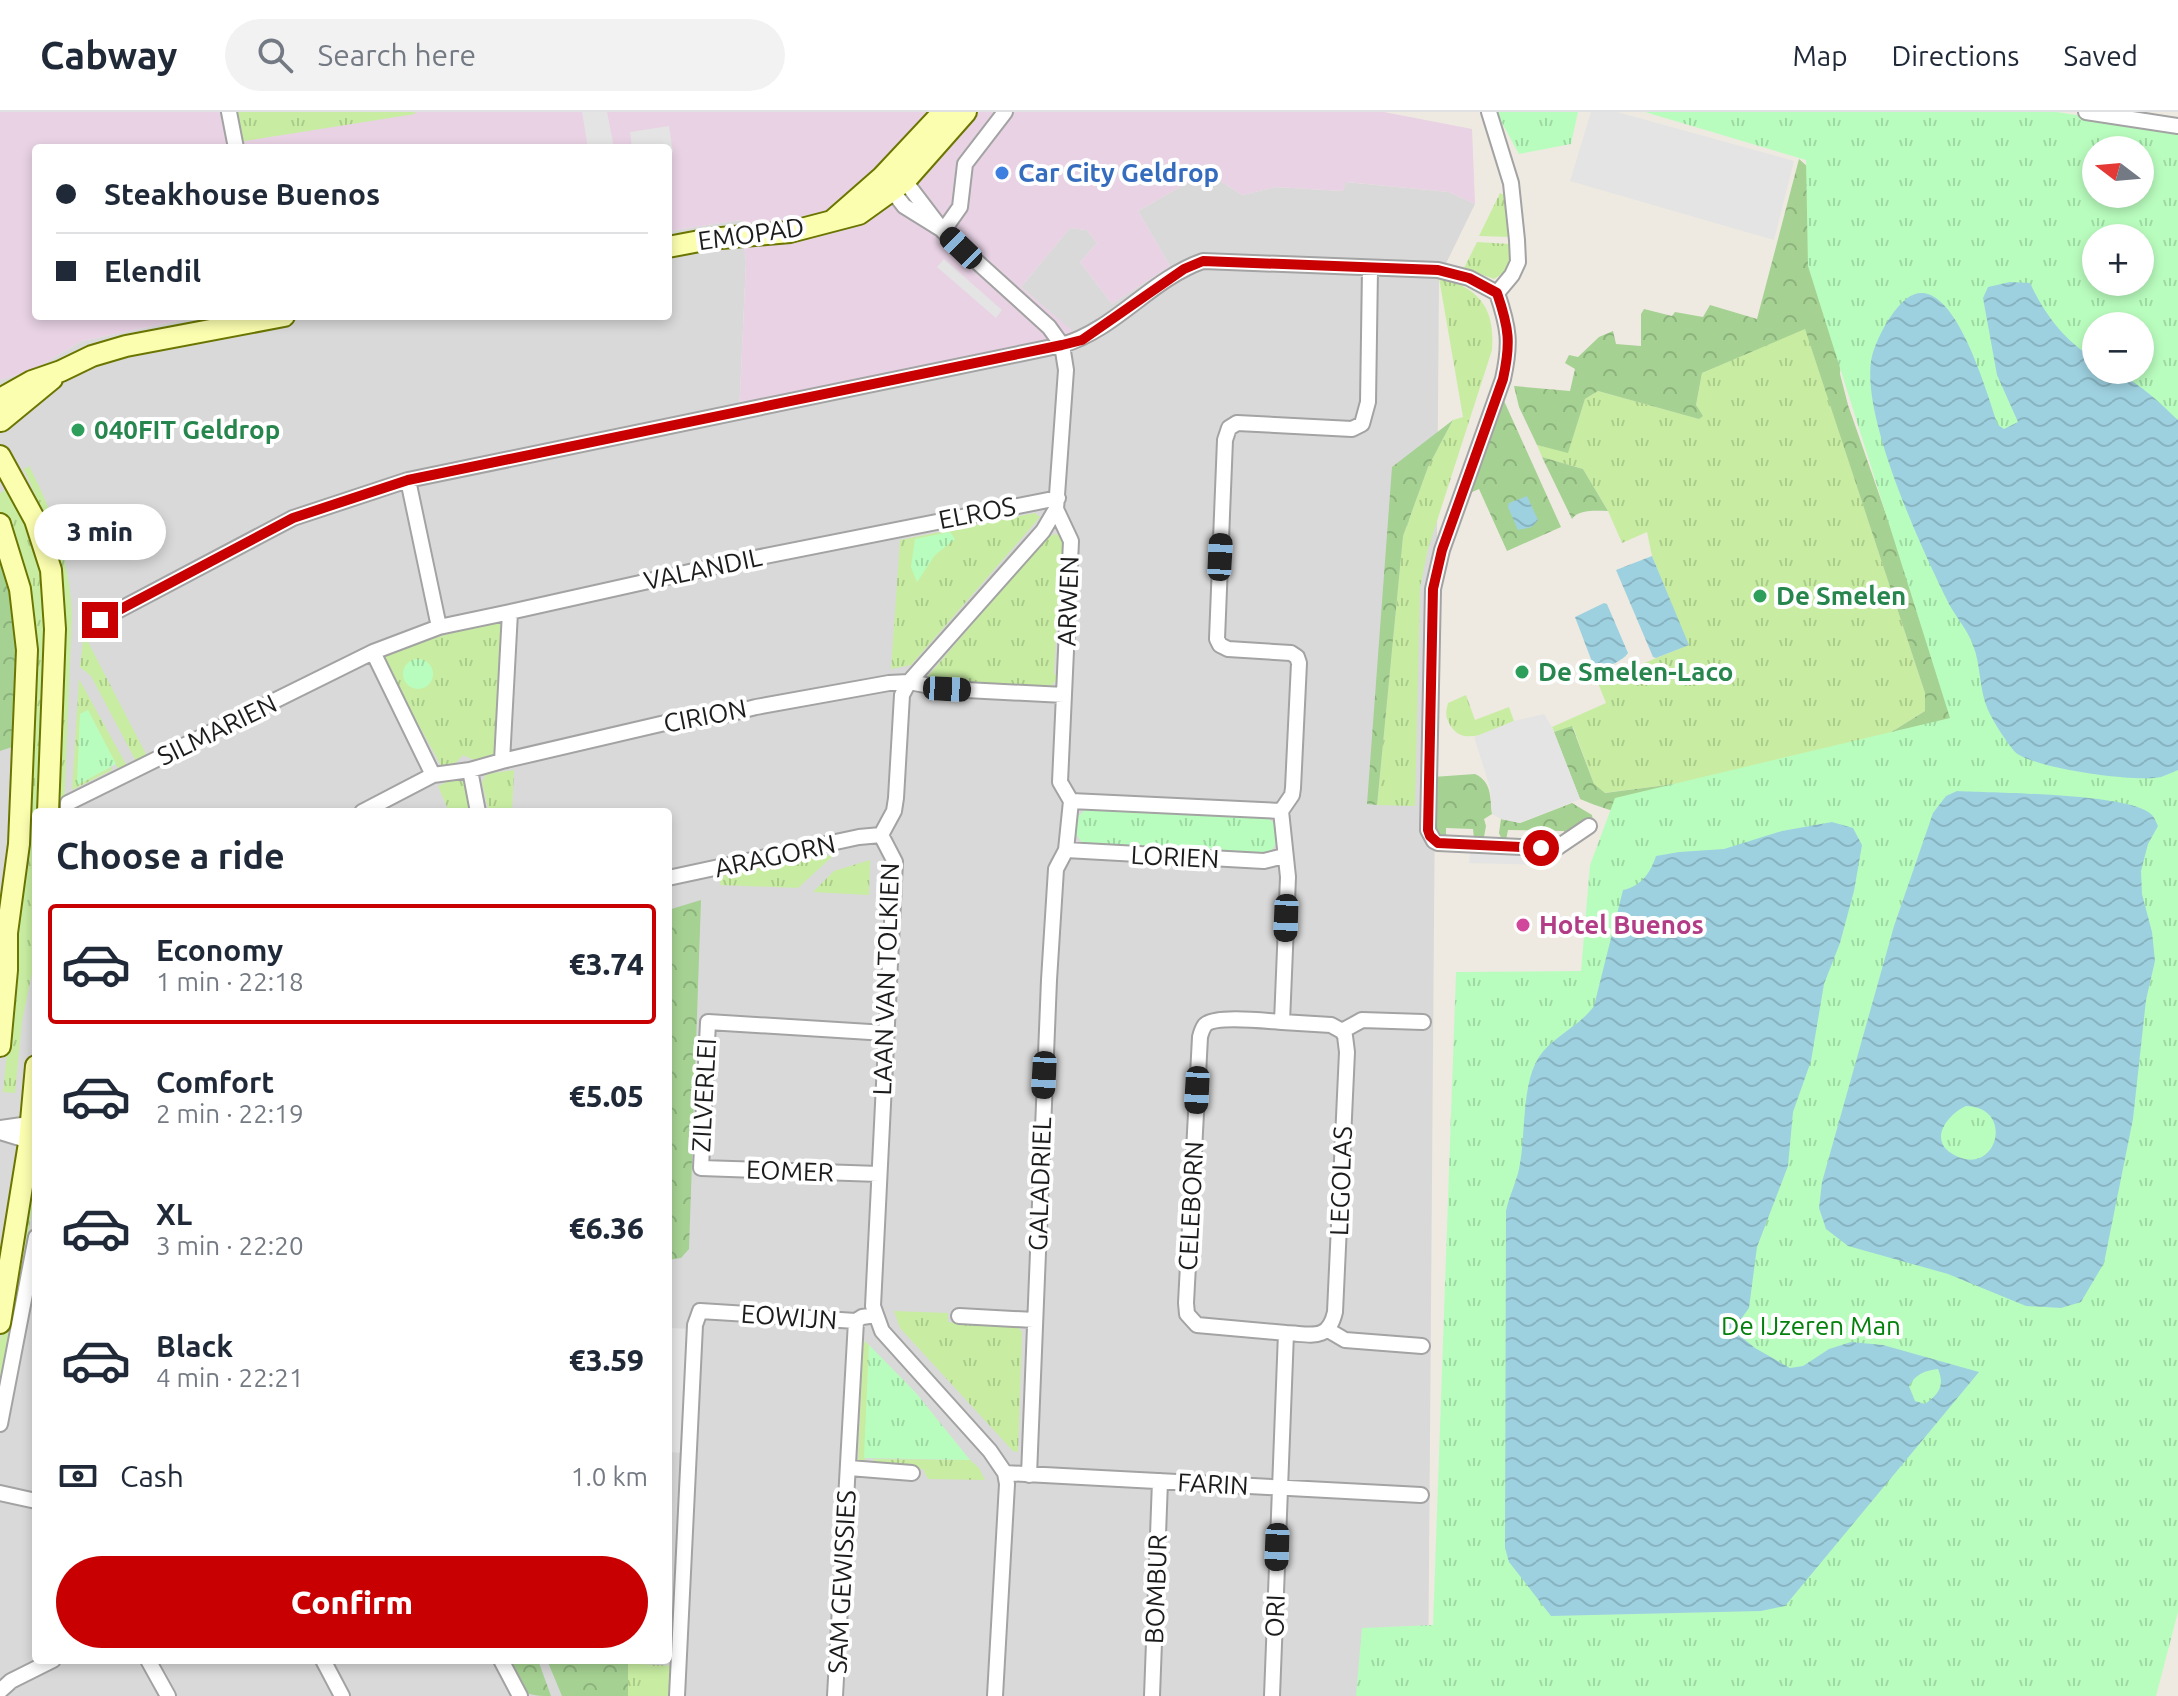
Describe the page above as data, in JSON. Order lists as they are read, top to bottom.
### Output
{
  "streets": {
    "main road": ["EMOPAD"],
    "street": [
      "ELROS",
      "VALANDIL",
      "ARWEN",
      "CIRION",
      "SILMARIEN",
      "ARAGORN",
      "LORIEN",
      "LAAN VAN TOLKIEN",
      "ZILVERLEI",
      "EOMER",
      "LEGOLAS",
      "GALADRIEL",
      "CELEBORN",
      "EOWIJN",
      "FARIN",
      "SAM GEWISSIES",
      "BOMBUR",
      "ORI"
    ]
  },
  "crossings": [
    ["ELROS", "VALANDIL"],
    ["ELROS", "ARWEN"],
    ["ELROS", "LAAN VAN TOLKIEN"],
    ["VALANDIL", "SILMARIEN"],
    ["ARWEN", "LORIEN"],
    ["ARWEN", "LAAN VAN TOLKIEN"],
    ["ARWEN", "GALADRIEL"],
    ["CIRION", "LAAN VAN TOLKIEN"],
    ["ARAGORN", "LAAN VAN TOLKIEN"],
    ["LORIEN", "GALADRIEL"],
    ["LAAN VAN TOLKIEN", "ZILVERLEI"],
    ["LAAN VAN TOLKIEN", "EOMER"],
    ["LAAN VAN TOLKIEN", "EOWIJN"],
    ["ZILVERLEI", "EOMER"],
    ["GALADRIEL", "FARIN"],
    ["EOWIJN", "SAM GEWISSIES"],
    ["FARIN", "BOMBUR"],
    ["FARIN", "ORI"]
  ],
  "parks": ["De IJzeren Man"],
  "places": [
    "Car City Geldrop",
    "040FIT Geldrop",
    "De Smelen",
    "De Smelen-Laco",
    "Hotel Buenos"
  ],
  "north": "left",
  "page": {
    "header": "Cabway",
    "search": "Search here",
    "nav": ["Map", "Directions", "Saved"],
    "map_buttons": ["+", "−"],
    "banner": ["Steakhouse Buenos", "Elendil"],
    "bubble": "3 min",
    "heading": "Choose a ride",
    "list": [
      {
        "name": "Economy",
        "note": "1 min · 22:18",
        "value": "€3.74"
      },
      {
        "name": "Comfort",
        "note": "2 min · 22:19",
        "value": "€5.05"
      },
      {
        "name": "XL",
        "note": "3 min · 22:20",
        "value": "€6.36"
      },
      {
        "name": "Black",
        "note": "4 min · 22:21",
        "value": "€3.59"
      }
    ],
    "pay": ["Cash", "1.0 km"],
    "buttons": "Confirm"
  }
}
